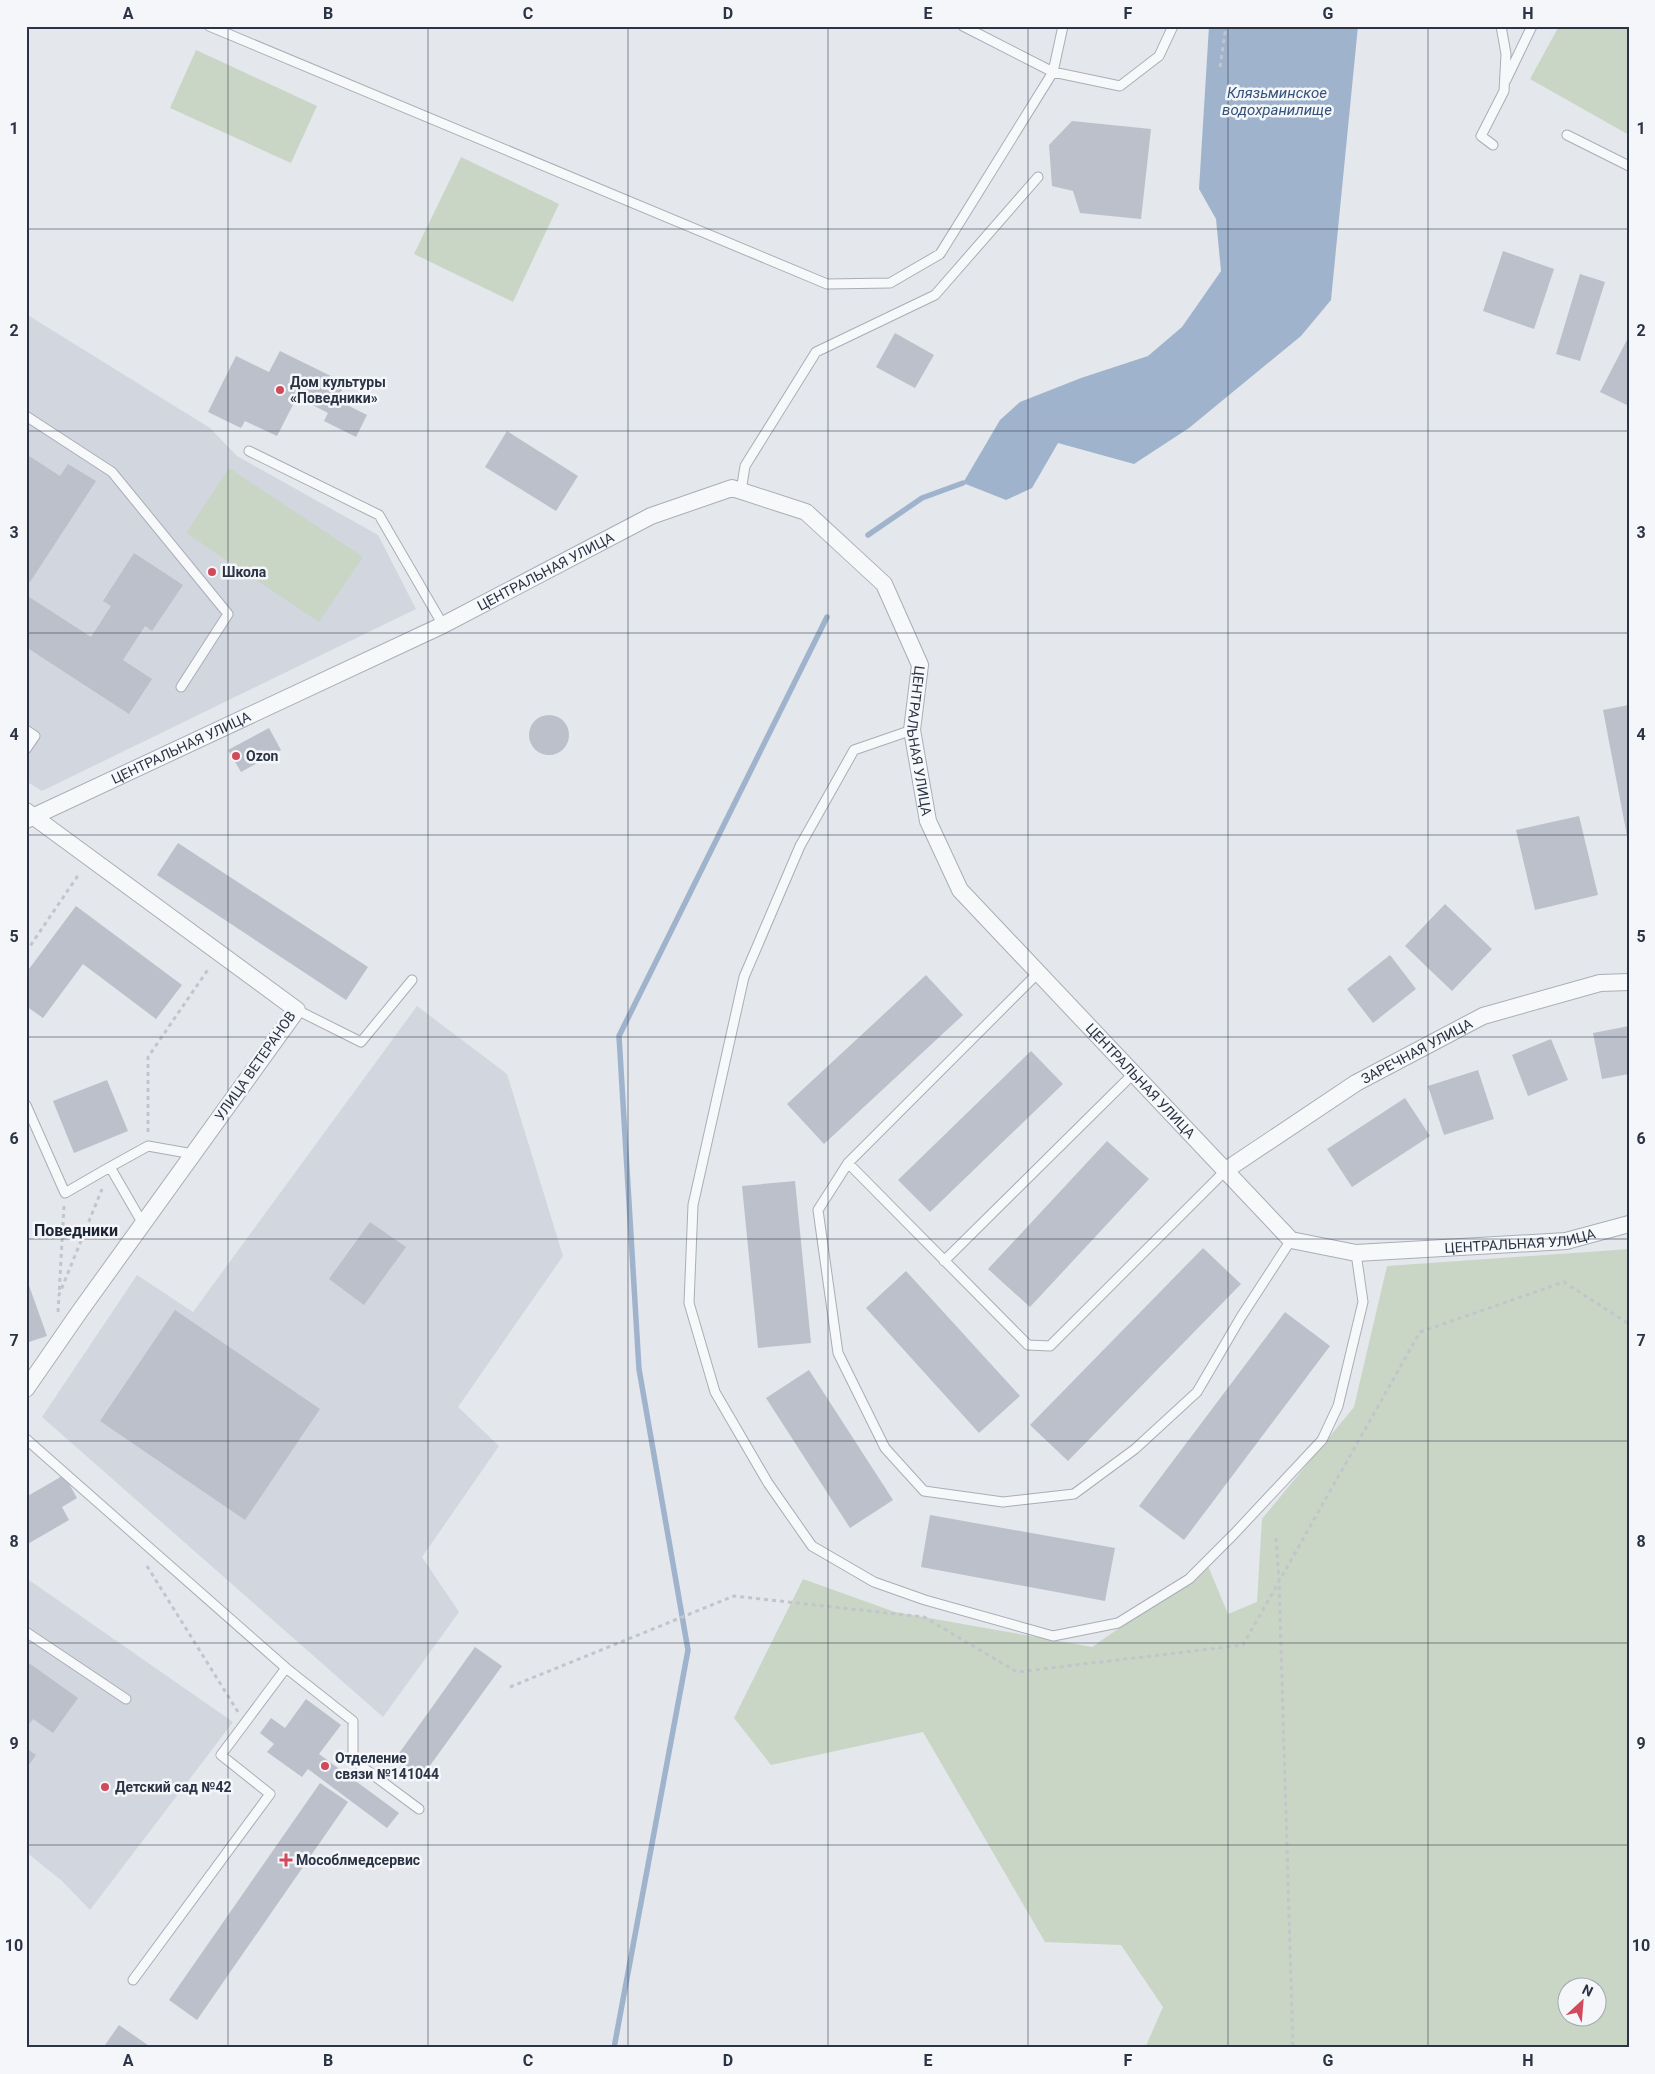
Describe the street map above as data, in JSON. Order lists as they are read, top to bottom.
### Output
{
  "streets": {
    "street": ["ЦЕНТРАЛЬНАЯ УЛИЦА", "ЗАРЕЧНАЯ УЛИЦА", "УЛИЦА ВЕТЕРАНОВ"]
  },
  "crossings": [
    ["ЦЕНТРАЛЬНАЯ УЛИЦА", "ЗАРЕЧНАЯ УЛИЦА"],
    ["ЦЕНТРАЛЬНАЯ УЛИЦА", "УЛИЦА ВЕТЕРАНОВ"]
  ],
  "districts": ["Поведники"],
  "water": ["Клязьминское водохранилище"],
  "places": {
    "other": [
      "Дом культуры «Поведники»",
      "Школа",
      "Ozon",
      "Отделение связи №141044",
      "Детский сад №42"
    ],
    "health": ["Мособлмедсервис"]
  },
  "north": "top right",
  "grid": {
    "columns": [
      "A",
      "B",
      "C",
      "D",
      "E",
      "F",
      "G",
      "H"
    ],
    "rows": [
      "1",
      "2",
      "3",
      "4",
      "5",
      "6",
      "7",
      "8",
      "9",
      "10"
    ]
  }
}
